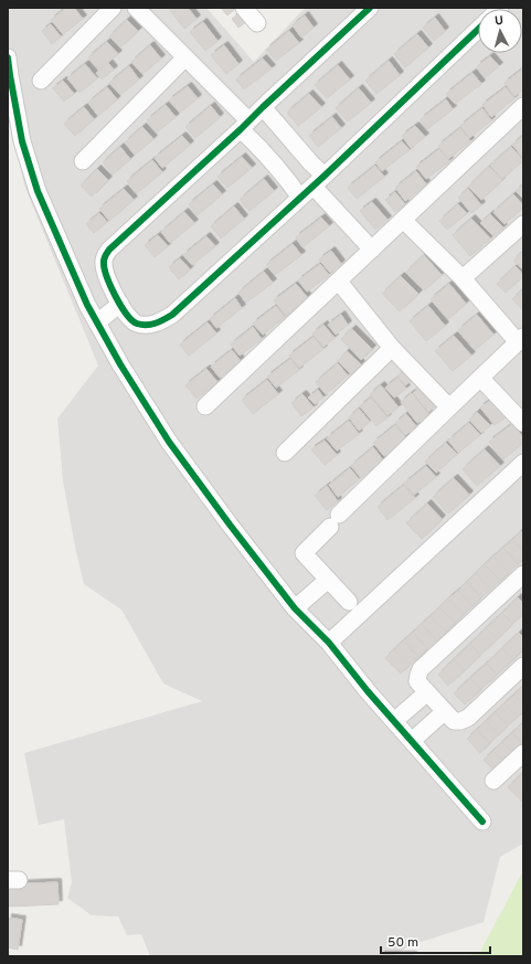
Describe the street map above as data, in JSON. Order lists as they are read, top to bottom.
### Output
{
  "scale_bar": "50 m",
  "north": "top"
}
